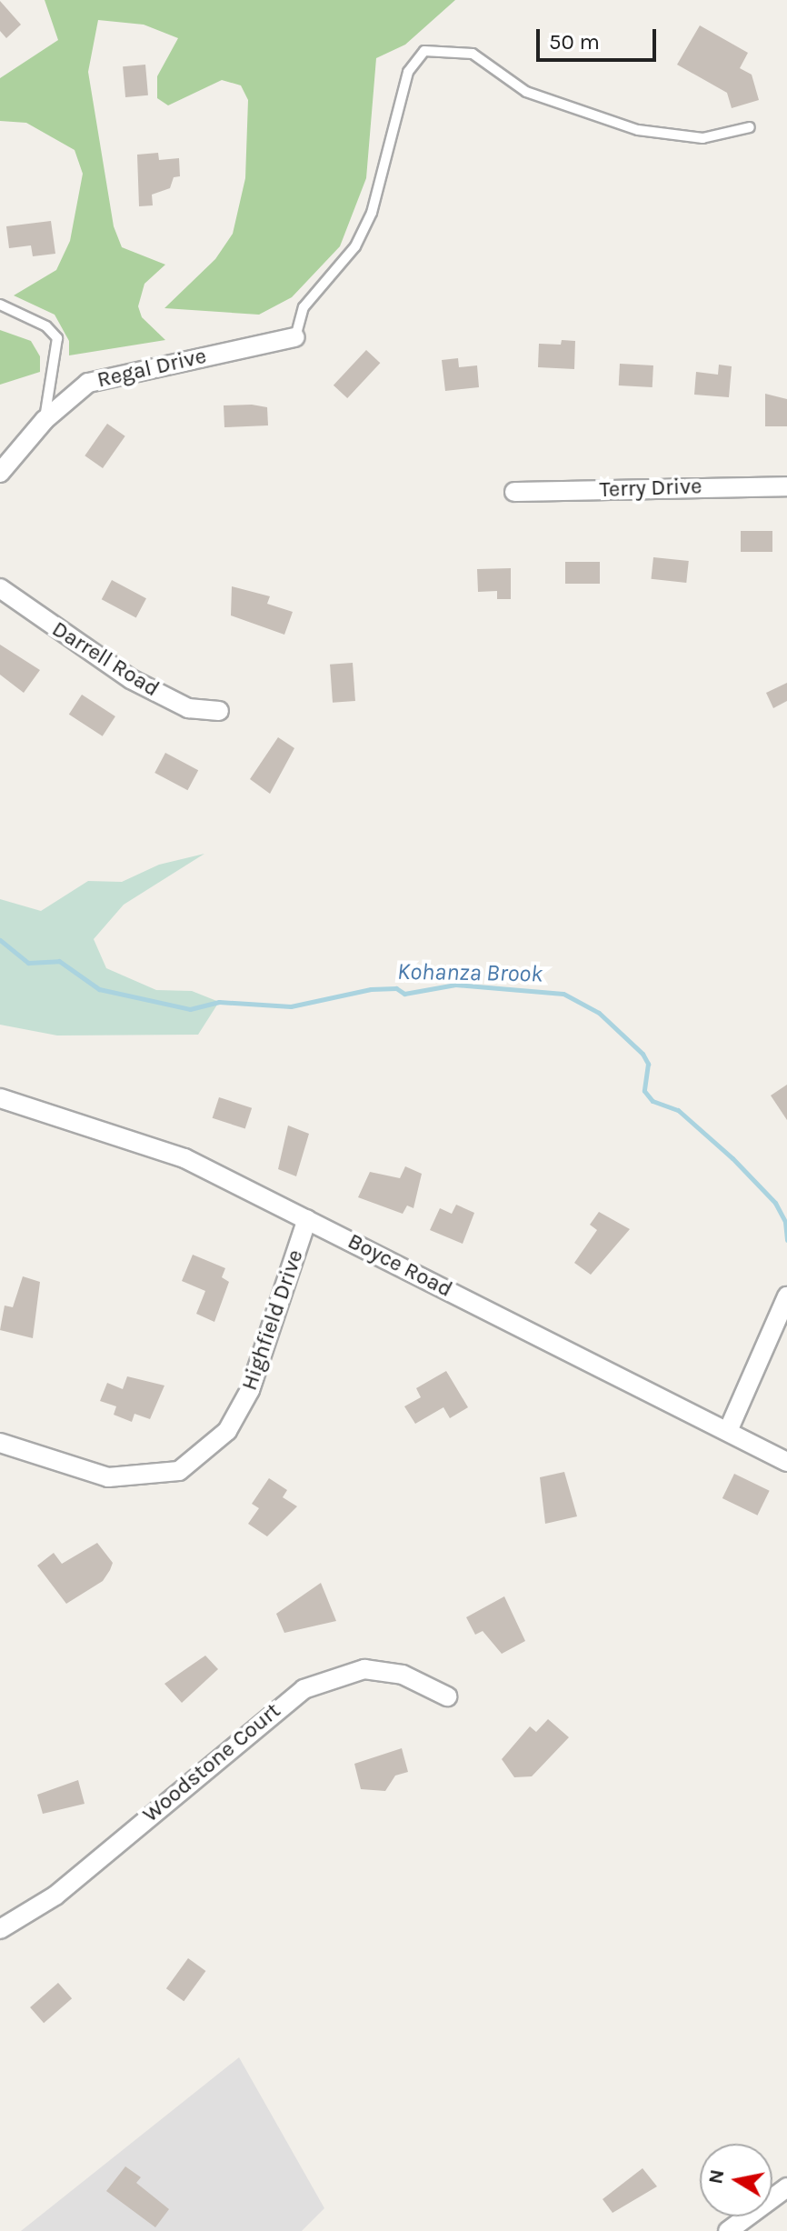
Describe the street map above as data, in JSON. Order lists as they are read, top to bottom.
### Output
{
  "streets": {
    "street": [
      "Regal Drive",
      "Terry Drive",
      "Darrell Road",
      "Boyce Road",
      "Highfield Drive",
      "Woodstone Court"
    ]
  },
  "crossings": [
    ["Boyce Road", "Highfield Drive"]
  ],
  "water": ["Kohanza Brook"],
  "scale_bar": "50 m",
  "north": "left"
}
